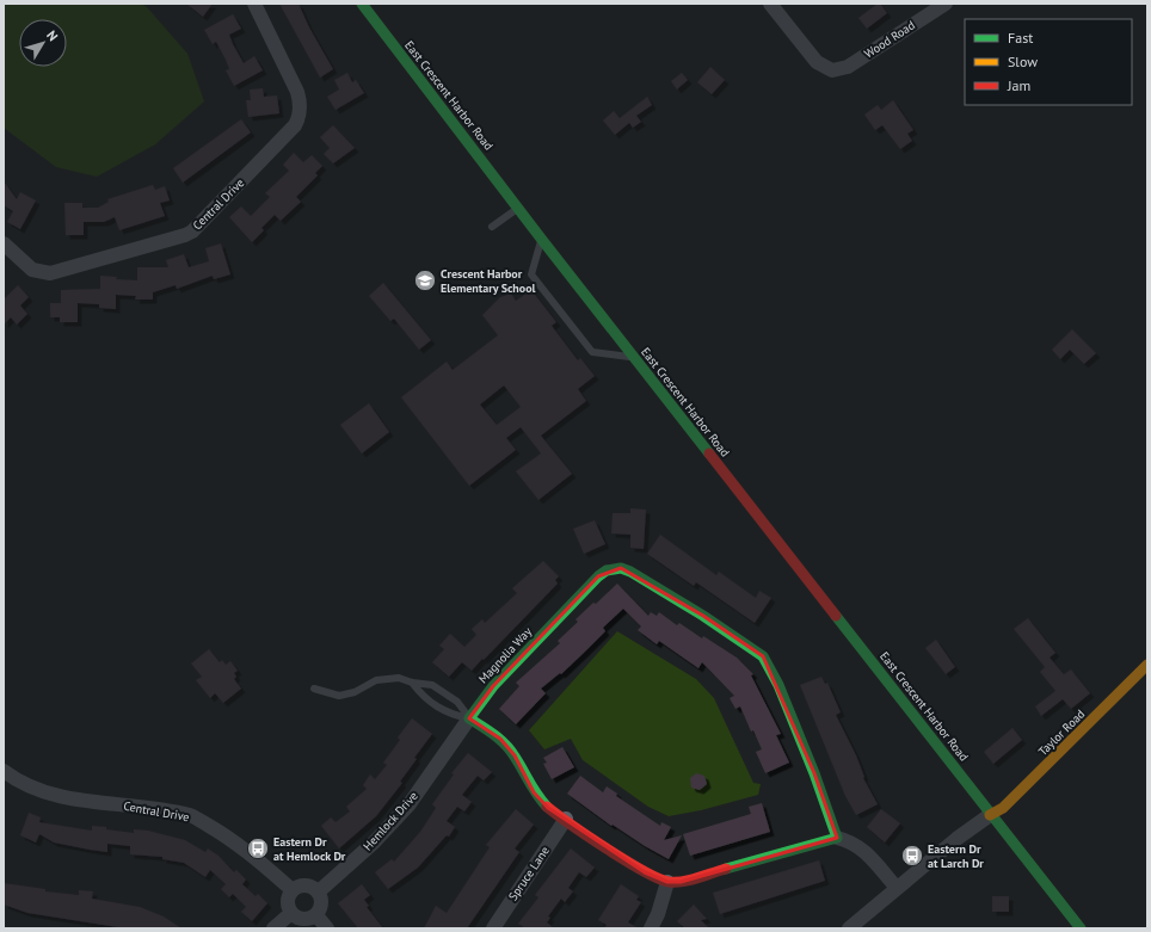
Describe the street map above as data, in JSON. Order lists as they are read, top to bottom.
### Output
{
  "streets": {
    "street": [
      "Wood Road",
      "East Crescent Harbor Road",
      "Central Drive",
      "Magnolia Way",
      "Taylor Road",
      "Hemlock Drive",
      "Spruce Lane"
    ]
  },
  "crossings": [
    ["East Crescent Harbor Road", "Taylor Road"],
    ["Central Drive", "Hemlock Drive"],
    ["Magnolia Way", "Hemlock Drive"]
  ],
  "places": {
    "school or university": ["Crescent Harbor Elementary School"],
    "bus stop": ["Eastern Dr at Hemlock Dr", "Eastern Dr at Larch Dr"]
  },
  "legend": ["Fast", "Slow", "Jam"],
  "north": "top right"
}
